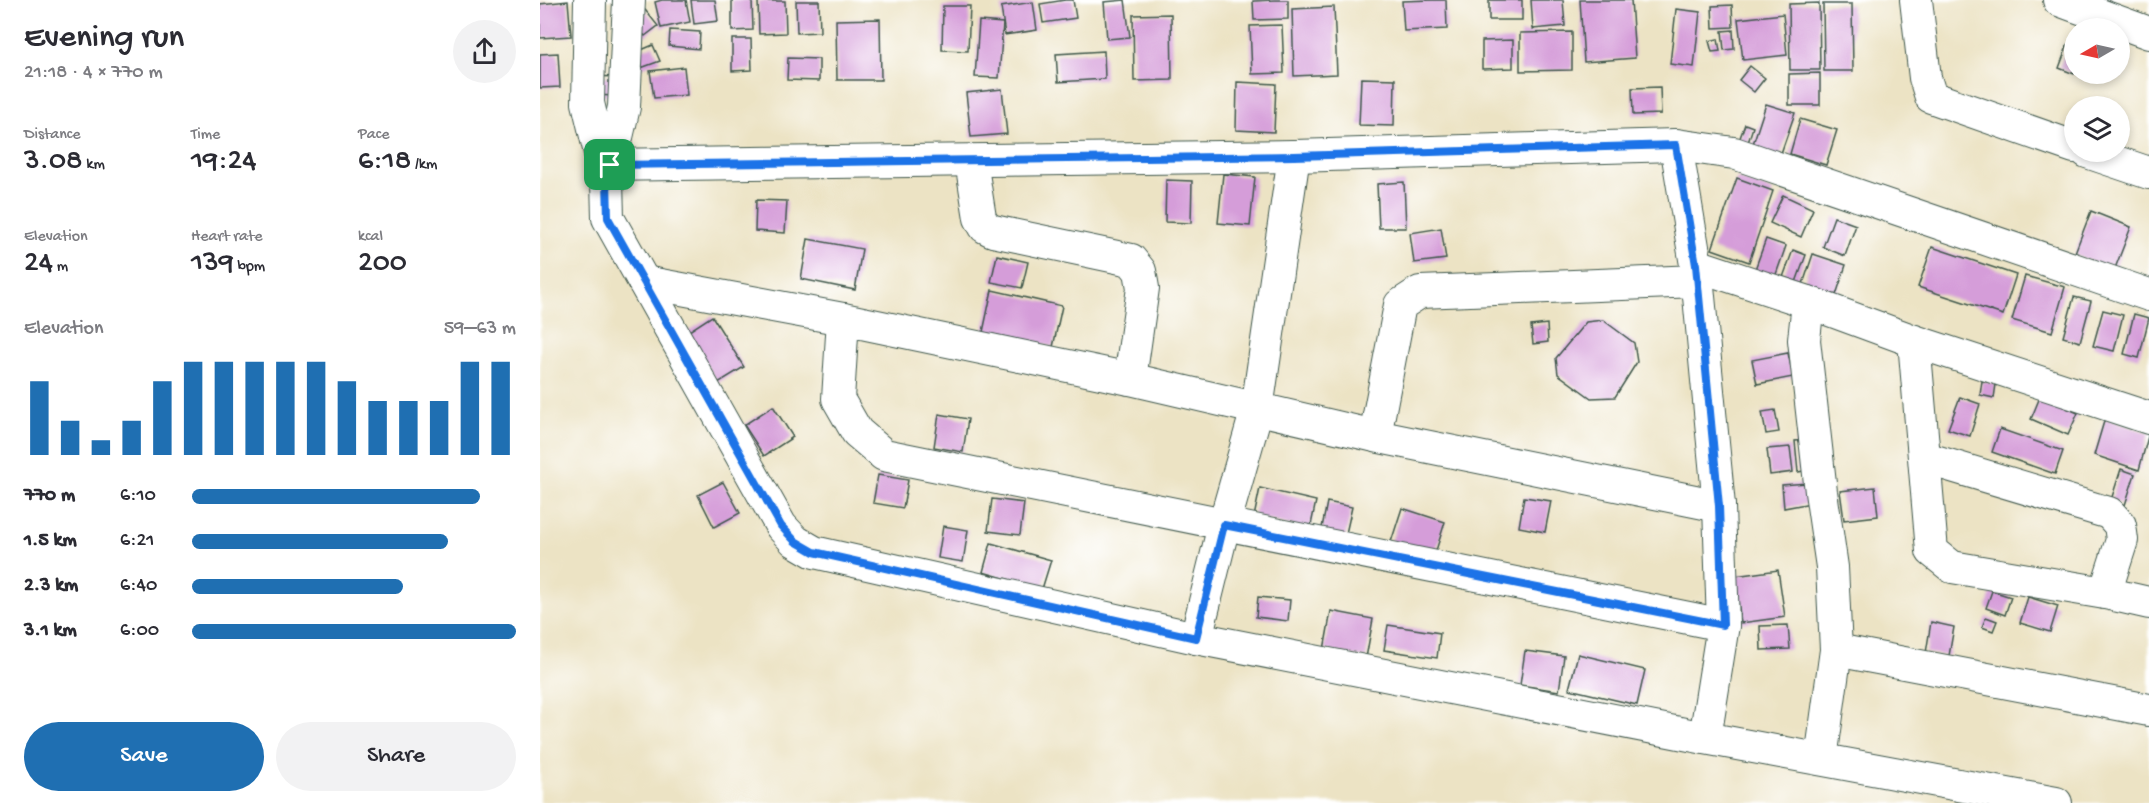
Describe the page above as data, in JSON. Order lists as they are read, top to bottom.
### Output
{
  "north": "left",
  "page": {
    "heading": ["Evening run", "21:18 · 4 × 770 m"],
    "stats": [
      ["Distance", "3.08 km"],
      ["Time", "19:24"],
      ["Pace", "6:18 /km"],
      ["Elevation", "24 m"],
      ["Heart rate", "139 bpm"],
      ["kcal", "200"]
    ],
    "chart": ["Elevation", "59–63 m"],
    "list": [
      {
        "name": "770 m",
        "note": "6:10"
      },
      {
        "name": "1.5 km",
        "note": "6:21"
      },
      {
        "name": "2.3 km",
        "note": "6:40"
      },
      {
        "name": "3.1 km",
        "note": "6:00"
      }
    ],
    "buttons": ["Save", "Share"]
  }
}
